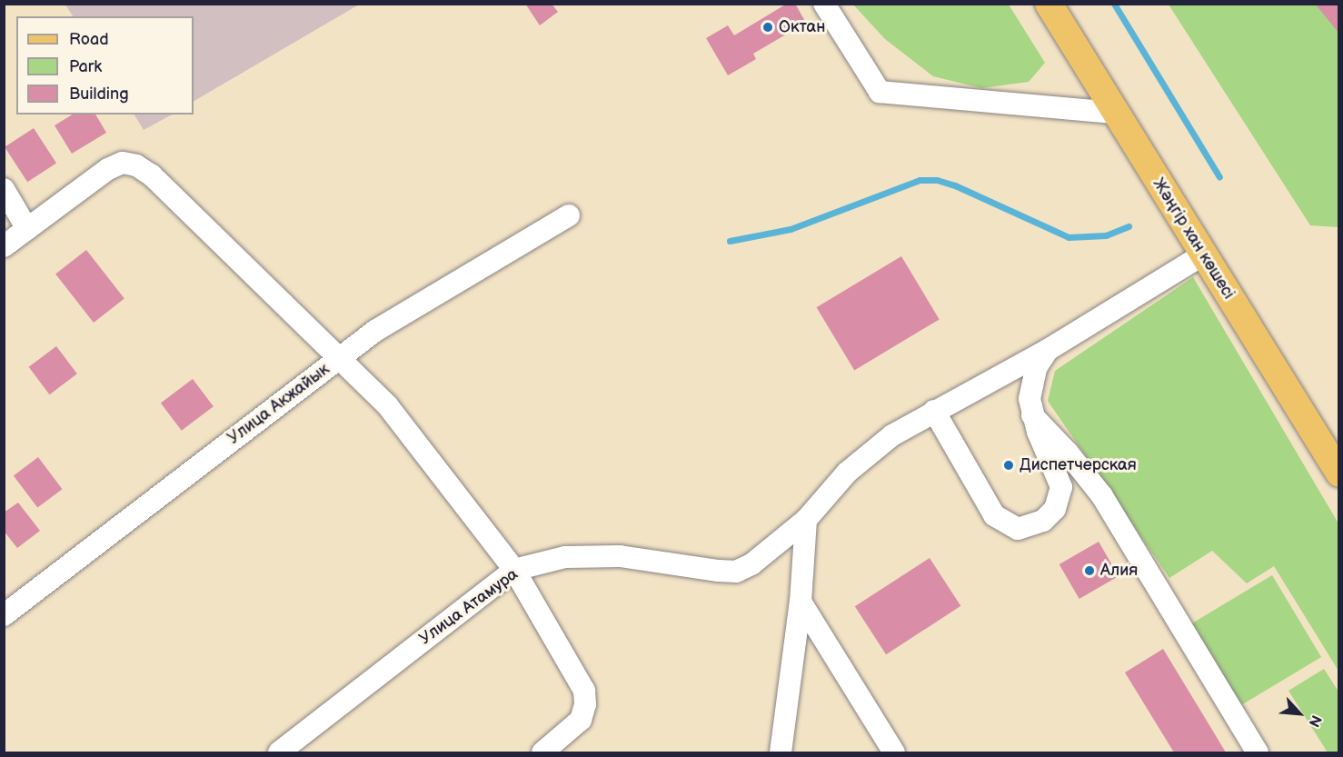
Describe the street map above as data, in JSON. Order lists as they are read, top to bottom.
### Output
{
  "streets": {
    "main road": ["Жәңгір хан көшесі"],
    "street": ["Улица Акжайык", "Улица Атамура"]
  },
  "crossings": [
    ["Жәңгір хан көшесі", "Улица Атамура"]
  ],
  "places": ["Октан", "Диспетчерская", "Алия"],
  "legend": ["Road", "Park", "Building"],
  "north": "bottom right"
}
